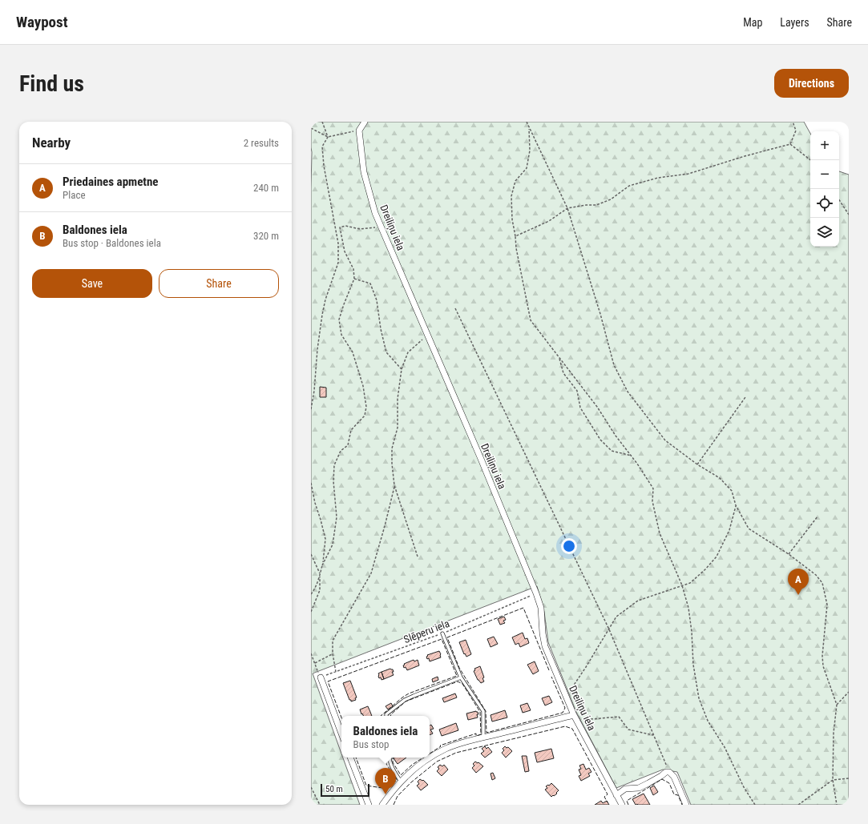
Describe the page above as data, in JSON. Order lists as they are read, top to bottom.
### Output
{
  "streets": {
    "street": ["Dreiliņu iela"],
    "path": ["Slēperu iela"]
  },
  "crossings": [
    ["Dreiliņu iela", "Slēperu iela"]
  ],
  "scale_bar": "50 m",
  "page": {
    "header": "Waypost",
    "nav": ["Map", "Layers", "Share"],
    "buttons": [
      "Directions",
      ["Save", "Share"]
    ],
    "title": "Find us",
    "heading": ["Nearby", "2 results"],
    "map_buttons": ["+", "−"],
    "list": [
      {
        "mark": "A",
        "name": "Priedaines apmetne",
        "note": "Place",
        "value": "240 m"
      },
      {
        "mark": "B",
        "name": "Baldones iela",
        "note": "Bus stop · Baldones iela",
        "value": "320 m"
      }
    ],
    "pins": ["A", "B"],
    "popup": ["Baldones iela", "Bus stop"],
    "scale": "50 m"
  }
}
